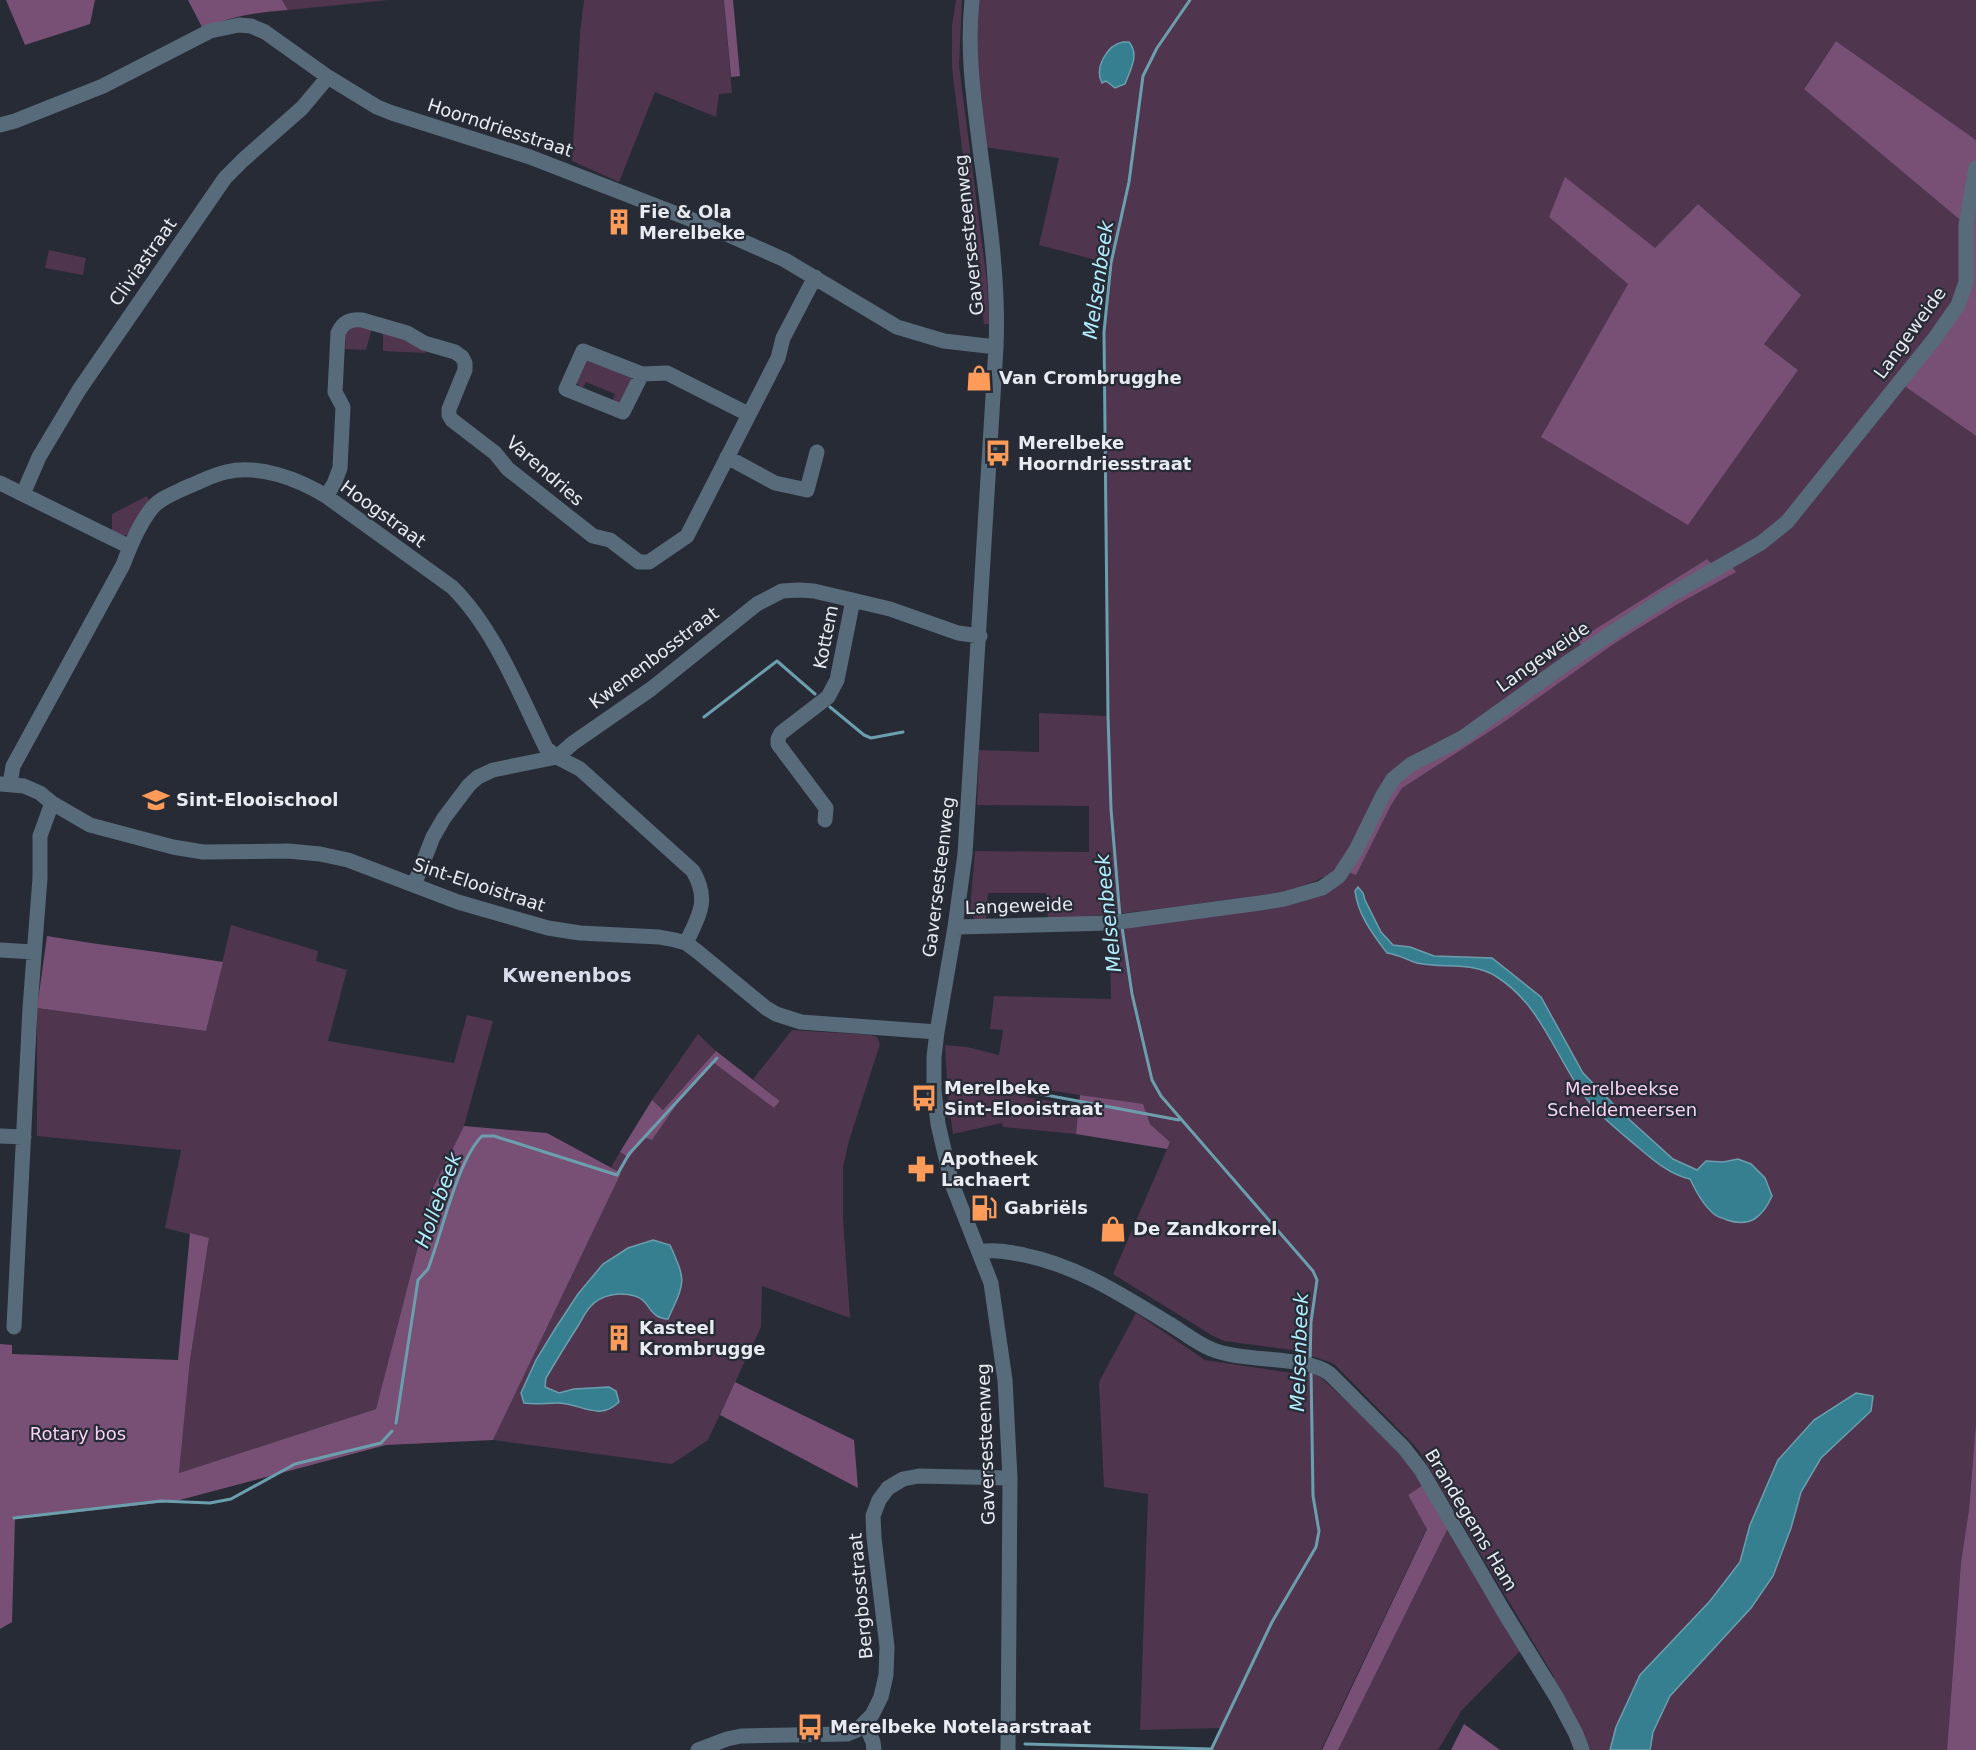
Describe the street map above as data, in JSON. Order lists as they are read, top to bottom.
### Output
{
  "streets": {
    "street": [
      "Hoorndriesstraat",
      "Gaversesteenweg",
      "Cliviastraat",
      "Langeweide",
      "Varendries",
      "Hoogstraat",
      "Kottem",
      "Kwenenbosstraat",
      "Sint-Elooistraat",
      "Brandegems Ham",
      "Bergbosstraat"
    ]
  },
  "crossings": [
    ["Hoorndriesstraat", "Gaversesteenweg"],
    ["Hoorndriesstraat", "Cliviastraat"],
    ["Hoorndriesstraat", "Varendries"],
    ["Gaversesteenweg", "Langeweide"],
    ["Gaversesteenweg", "Kwenenbosstraat"],
    ["Gaversesteenweg", "Sint-Elooistraat"],
    ["Gaversesteenweg", "Brandegems Ham"],
    ["Gaversesteenweg", "Bergbosstraat"],
    ["Varendries", "Hoogstraat"],
    ["Hoogstraat", "Kwenenbosstraat"],
    ["Hoogstraat", "Sint-Elooistraat"],
    ["Kottem", "Kwenenbosstraat"],
    ["Kwenenbosstraat", "Sint-Elooistraat"]
  ],
  "districts": ["Kwenenbos"],
  "water": ["Melsenbeek", "Hollebeek"],
  "parks": ["Merelbeekse Scheldemeersen", "Rotary bos"],
  "places": {
    "building": ["Fie & Ola Merelbeke", "Kasteel Krombrugge"],
    "shop": ["Van Crombrugghe", "De Zandkorrel"],
    "bus stop": ["Merelbeke Hoorndriesstraat", "Merelbeke Sint-Elooistraat", "Merelbeke Notelaarstraat"],
    "school or university": ["Sint-Elooischool"],
    "pharmacy": ["Apotheek Lachaert"],
    "fuel station": ["Gabriëls"]
  }
}
